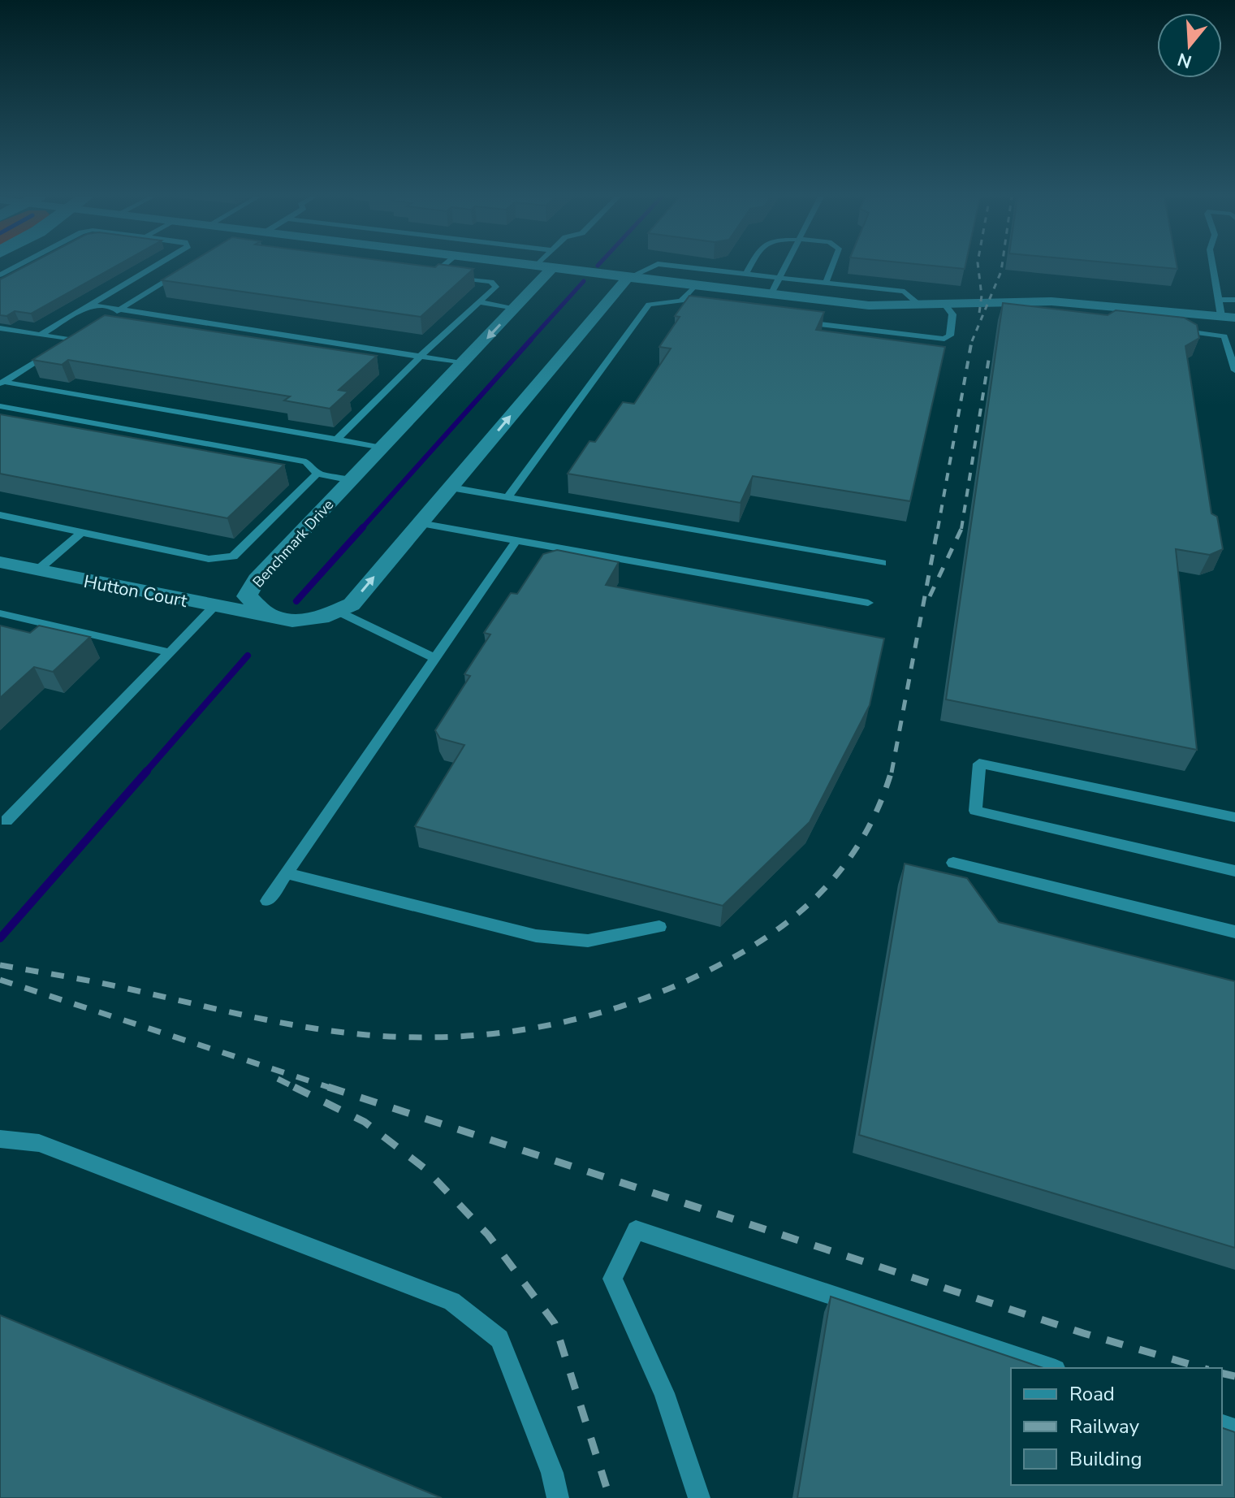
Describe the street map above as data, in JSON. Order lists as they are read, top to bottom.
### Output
{
  "streets": {
    "street": ["Benchmark Drive", "Hutton Court"]
  },
  "crossings": [
    ["Benchmark Drive", "Hutton Court"]
  ],
  "legend": ["Road", "Railway", "Building"],
  "north": "bottom"
}
